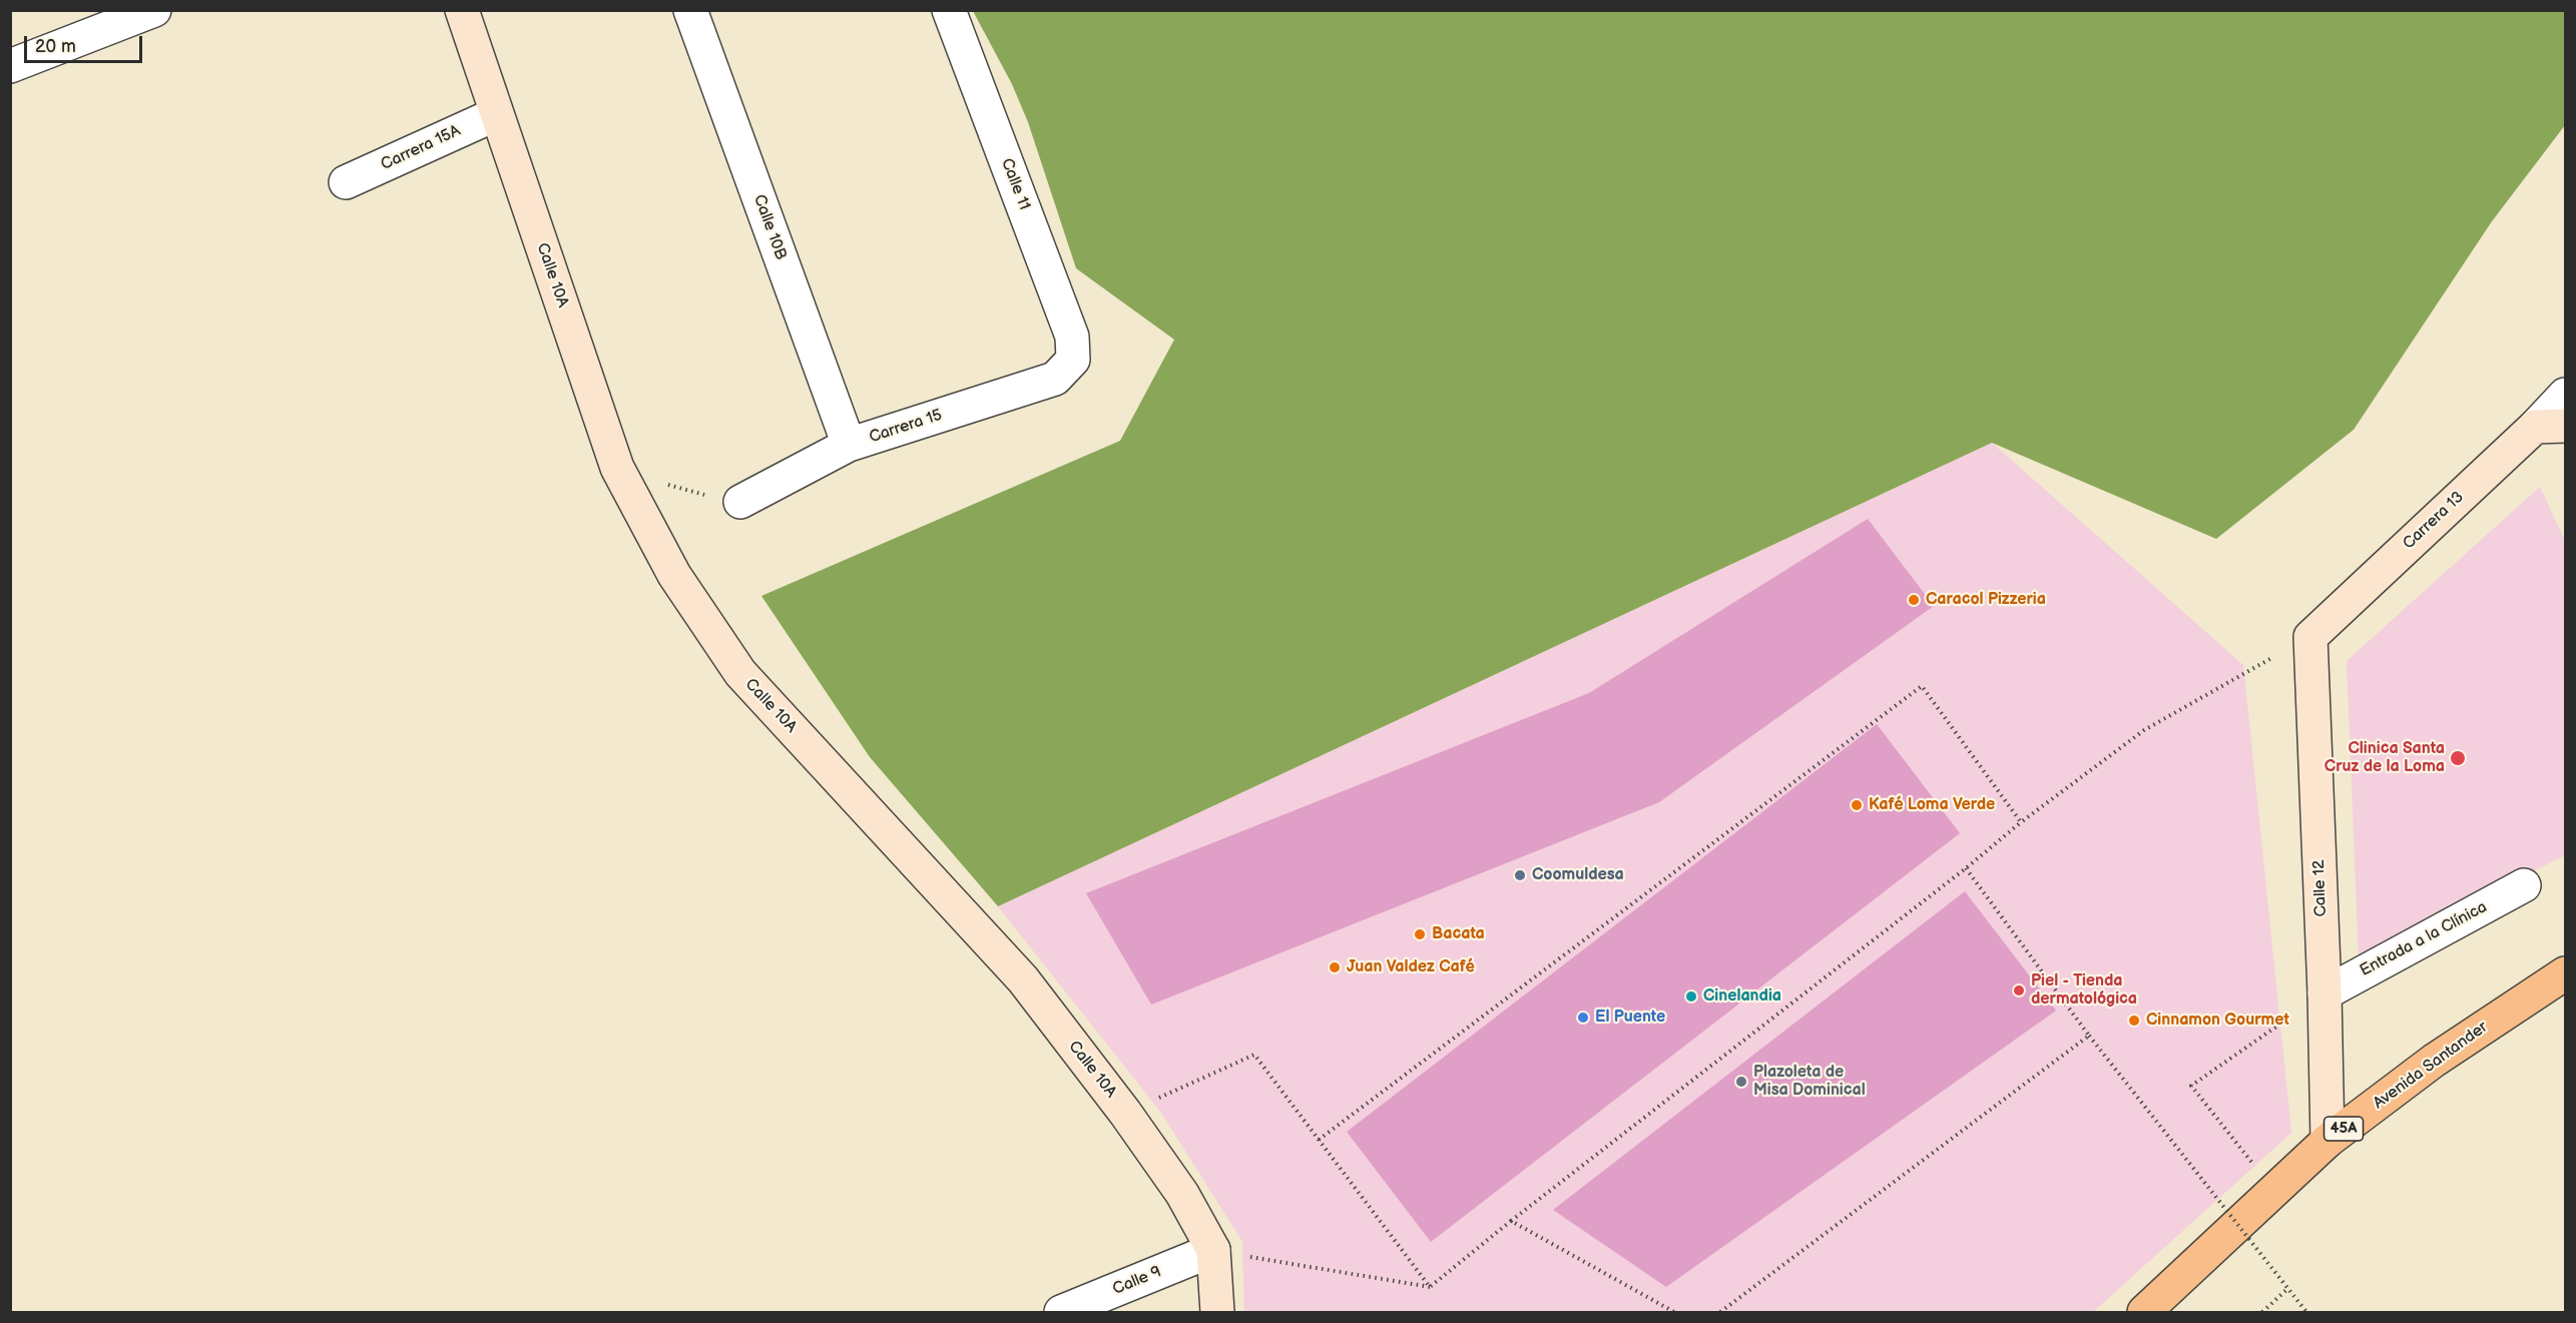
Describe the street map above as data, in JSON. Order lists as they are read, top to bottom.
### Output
{
  "streets": {
    "highway": ["Avenida Santander", "45A"],
    "street": [
      "Carrera 15A",
      "Calle 11",
      "Calle 10B",
      "Calle 10A",
      "Carrera 15",
      "Carrera 13",
      "Calle 12",
      "Entrada a la Clínica",
      "Calle 9"
    ]
  },
  "crossings": [
    ["Carrera 15A", "Calle 10A"],
    ["Calle 11", "Carrera 15"],
    ["Calle 10B", "Carrera 15"],
    ["Calle 10A", "Calle 9"],
    ["Carrera 13", "Calle 12"],
    ["Calle 12", "Entrada a la Clínica"],
    ["Calle 12", "Avenida Santander"]
  ],
  "places": [
    "Caracol Pizzeria",
    "Clinica Santa Cruz de la Loma",
    "Kafé Loma Verde",
    "Coomuldesa",
    "Bacata",
    "Juan Valdez Café",
    "Piel - Tienda dermatológica",
    "Cinelandia",
    "El Puente",
    "Cinnamon Gourmet",
    "Plazoleta de Misa Dominical"
  ],
  "scale_bar": "20 m"
}
